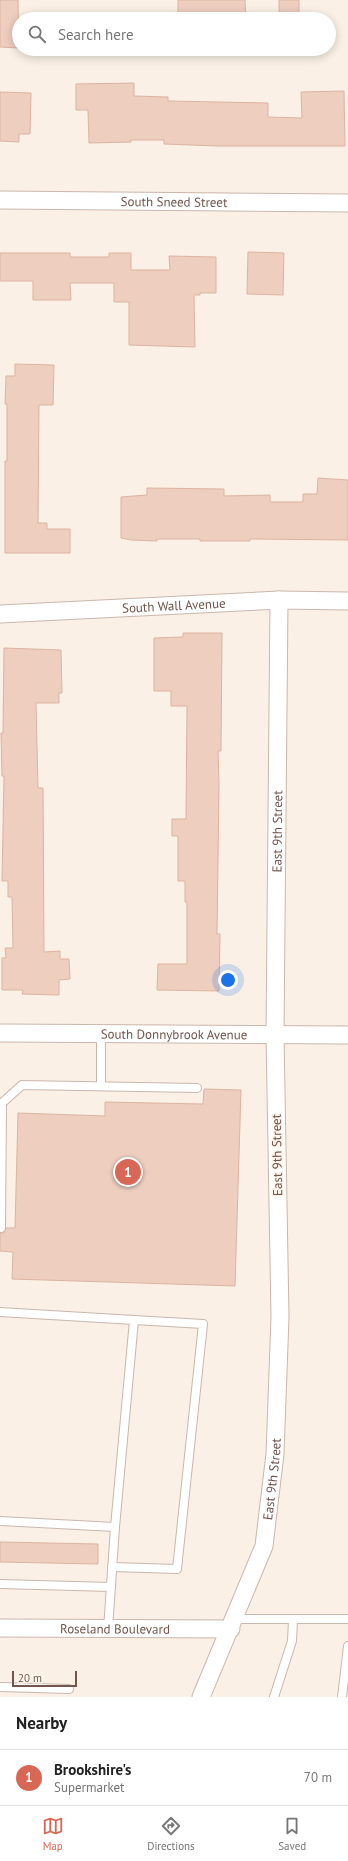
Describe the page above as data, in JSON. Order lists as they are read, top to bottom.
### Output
{
  "streets": {
    "street": [
      "South Sneed Street",
      "South Wall Avenue",
      "East 9th Street",
      "South Donnybrook Avenue",
      "Roseland Boulevard"
    ]
  },
  "crossings": [
    ["South Wall Avenue", "East 9th Street"],
    ["East 9th Street", "South Donnybrook Avenue"],
    ["East 9th Street", "Roseland Boulevard"]
  ],
  "scale_bar": "20 m",
  "page": {
    "search": "Search here",
    "pins": "1",
    "scale": "20 m",
    "heading": "Nearby",
    "list": [
      {
        "mark": "1",
        "name": "Brookshire's",
        "note": "Supermarket",
        "value": "70 m"
      }
    ],
    "nav": ["Map", "Directions", "Saved"]
  }
}
